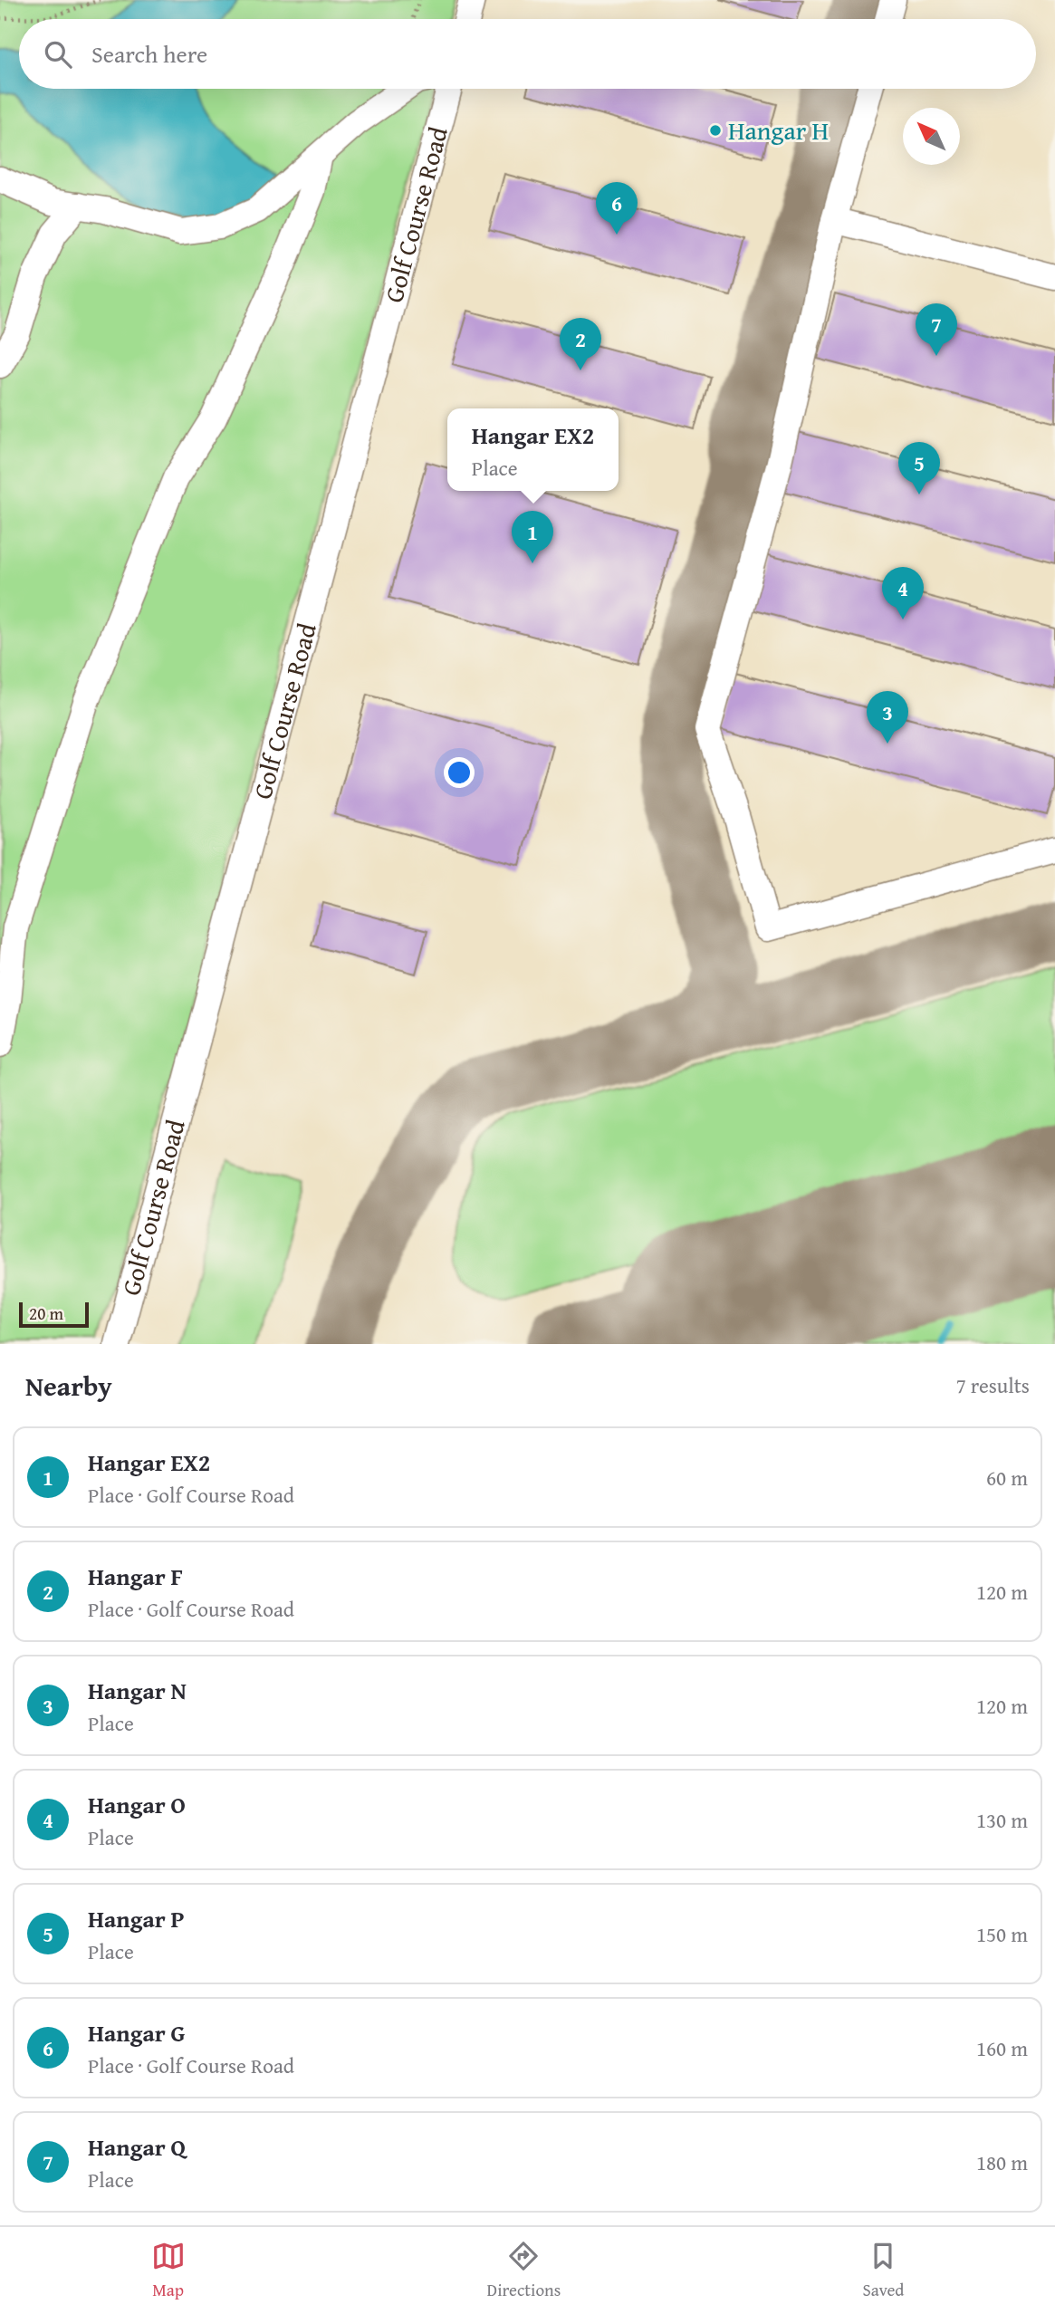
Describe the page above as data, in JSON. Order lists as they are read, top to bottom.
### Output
{
  "streets": {
    "street": ["Golf Course Road"]
  },
  "places": ["Hangar H"],
  "scale_bar": "20 m",
  "north": "top left",
  "page": {
    "search": "Search here",
    "pins": [
      "6",
      "7",
      "2",
      "5",
      "1",
      "4",
      "3"
    ],
    "popup": ["Hangar EX2", "Place"],
    "scale": "20 m",
    "heading": ["Nearby", "7 results"],
    "list": [
      {
        "mark": "1",
        "name": "Hangar EX2",
        "note": "Place · Golf Course Road",
        "value": "60 m"
      },
      {
        "mark": "2",
        "name": "Hangar F",
        "note": "Place · Golf Course Road",
        "value": "120 m"
      },
      {
        "mark": "3",
        "name": "Hangar N",
        "note": "Place",
        "value": "120 m"
      },
      {
        "mark": "4",
        "name": "Hangar O",
        "note": "Place",
        "value": "130 m"
      },
      {
        "mark": "5",
        "name": "Hangar P",
        "note": "Place",
        "value": "150 m"
      },
      {
        "mark": "6",
        "name": "Hangar G",
        "note": "Place · Golf Course Road",
        "value": "160 m"
      },
      {
        "mark": "7",
        "name": "Hangar Q",
        "note": "Place",
        "value": "180 m"
      }
    ],
    "nav": ["Map", "Directions", "Saved"]
  }
}
